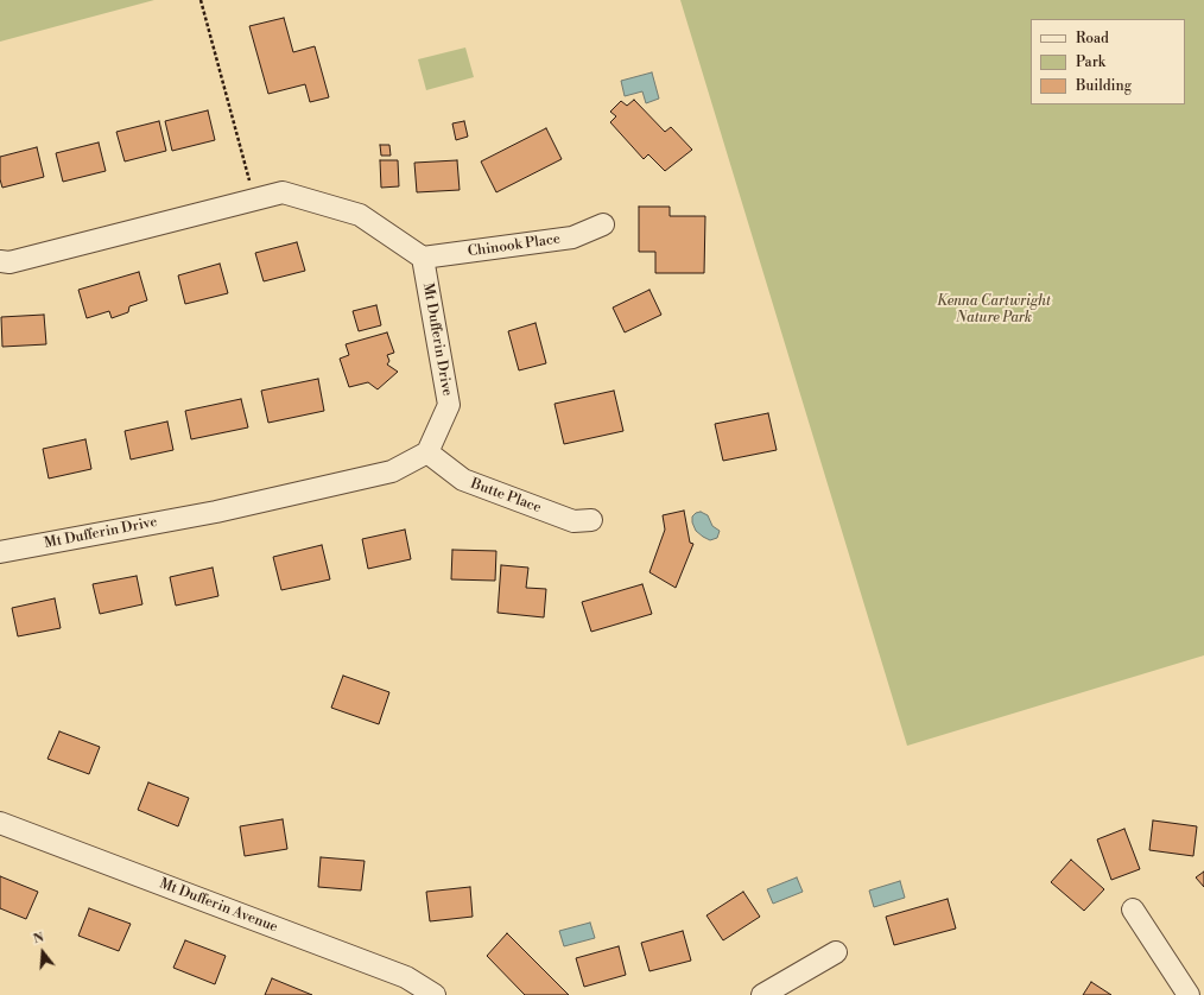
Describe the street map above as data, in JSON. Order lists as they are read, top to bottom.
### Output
{
  "streets": {
    "street": [
      "Chinook Place",
      "Mt Dufferin Drive",
      "Butte Place",
      "Mt Dufferin Avenue"
    ]
  },
  "crossings": [
    ["Chinook Place", "Mt Dufferin Drive"],
    ["Mt Dufferin Drive", "Butte Place"]
  ],
  "parks": ["Kenna Cartwright Nature Park"],
  "legend": ["Road", "Park", "Building"],
  "north": "top"
}
